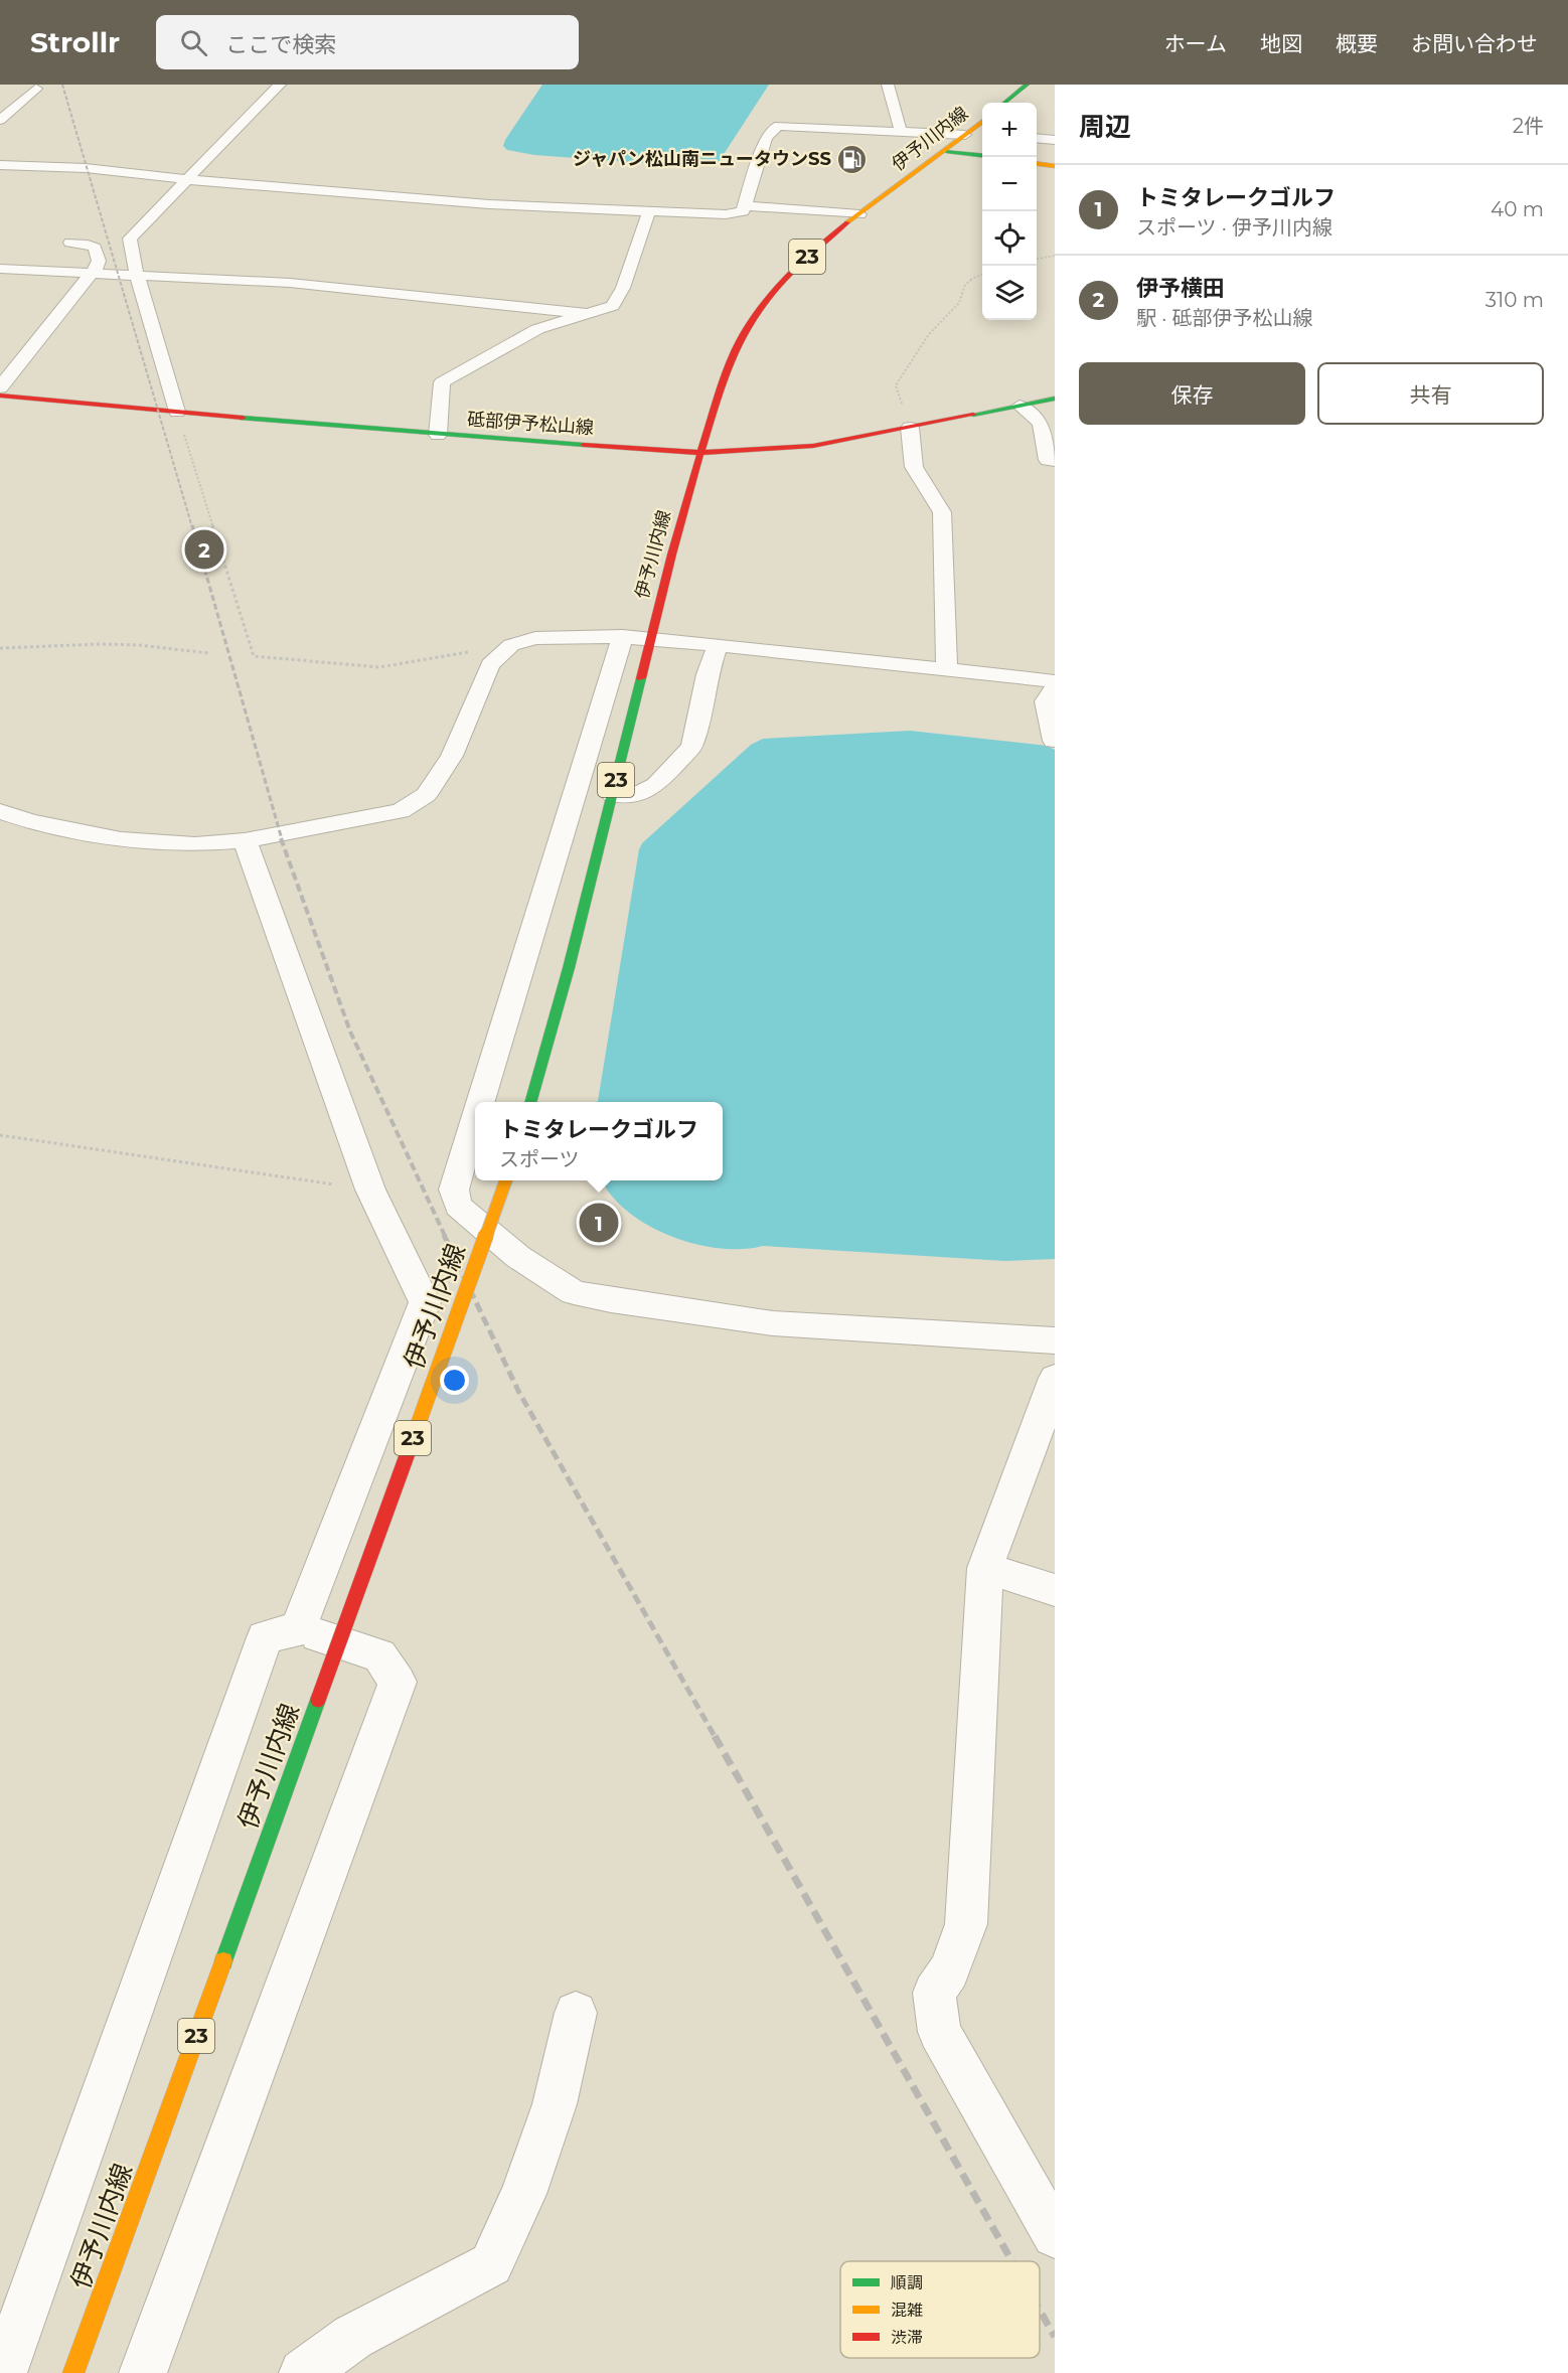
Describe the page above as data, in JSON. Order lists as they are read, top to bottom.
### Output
{
  "streets": {
    "main road": ["伊予川内線", "23", "砥部伊予松山線"]
  },
  "crossings": [
    ["伊予川内線", "砥部伊予松山線"]
  ],
  "places": {
    "fuel station": ["ジャパン松山南ニュータウンSS"]
  },
  "legend": ["順調", "混雑", "渋滞"],
  "page": {
    "header": "Strollr",
    "search": "ここで検索",
    "nav": [
      "ホーム",
      "地図",
      "概要",
      "お問い合わせ"
    ],
    "heading": ["周辺", "2件"],
    "map_buttons": ["+", "−"],
    "list": [
      {
        "mark": "1",
        "name": "トミタレークゴルフ",
        "note": "スポーツ · 伊予川内線",
        "value": "40 m"
      },
      {
        "mark": "2",
        "name": "伊予横田",
        "note": "駅 · 砥部伊予松山線",
        "value": "310 m"
      }
    ],
    "buttons": ["保存", "共有"],
    "pins": ["2", "1"],
    "popup": ["トミタレークゴルフ", "スポーツ"]
  }
}
